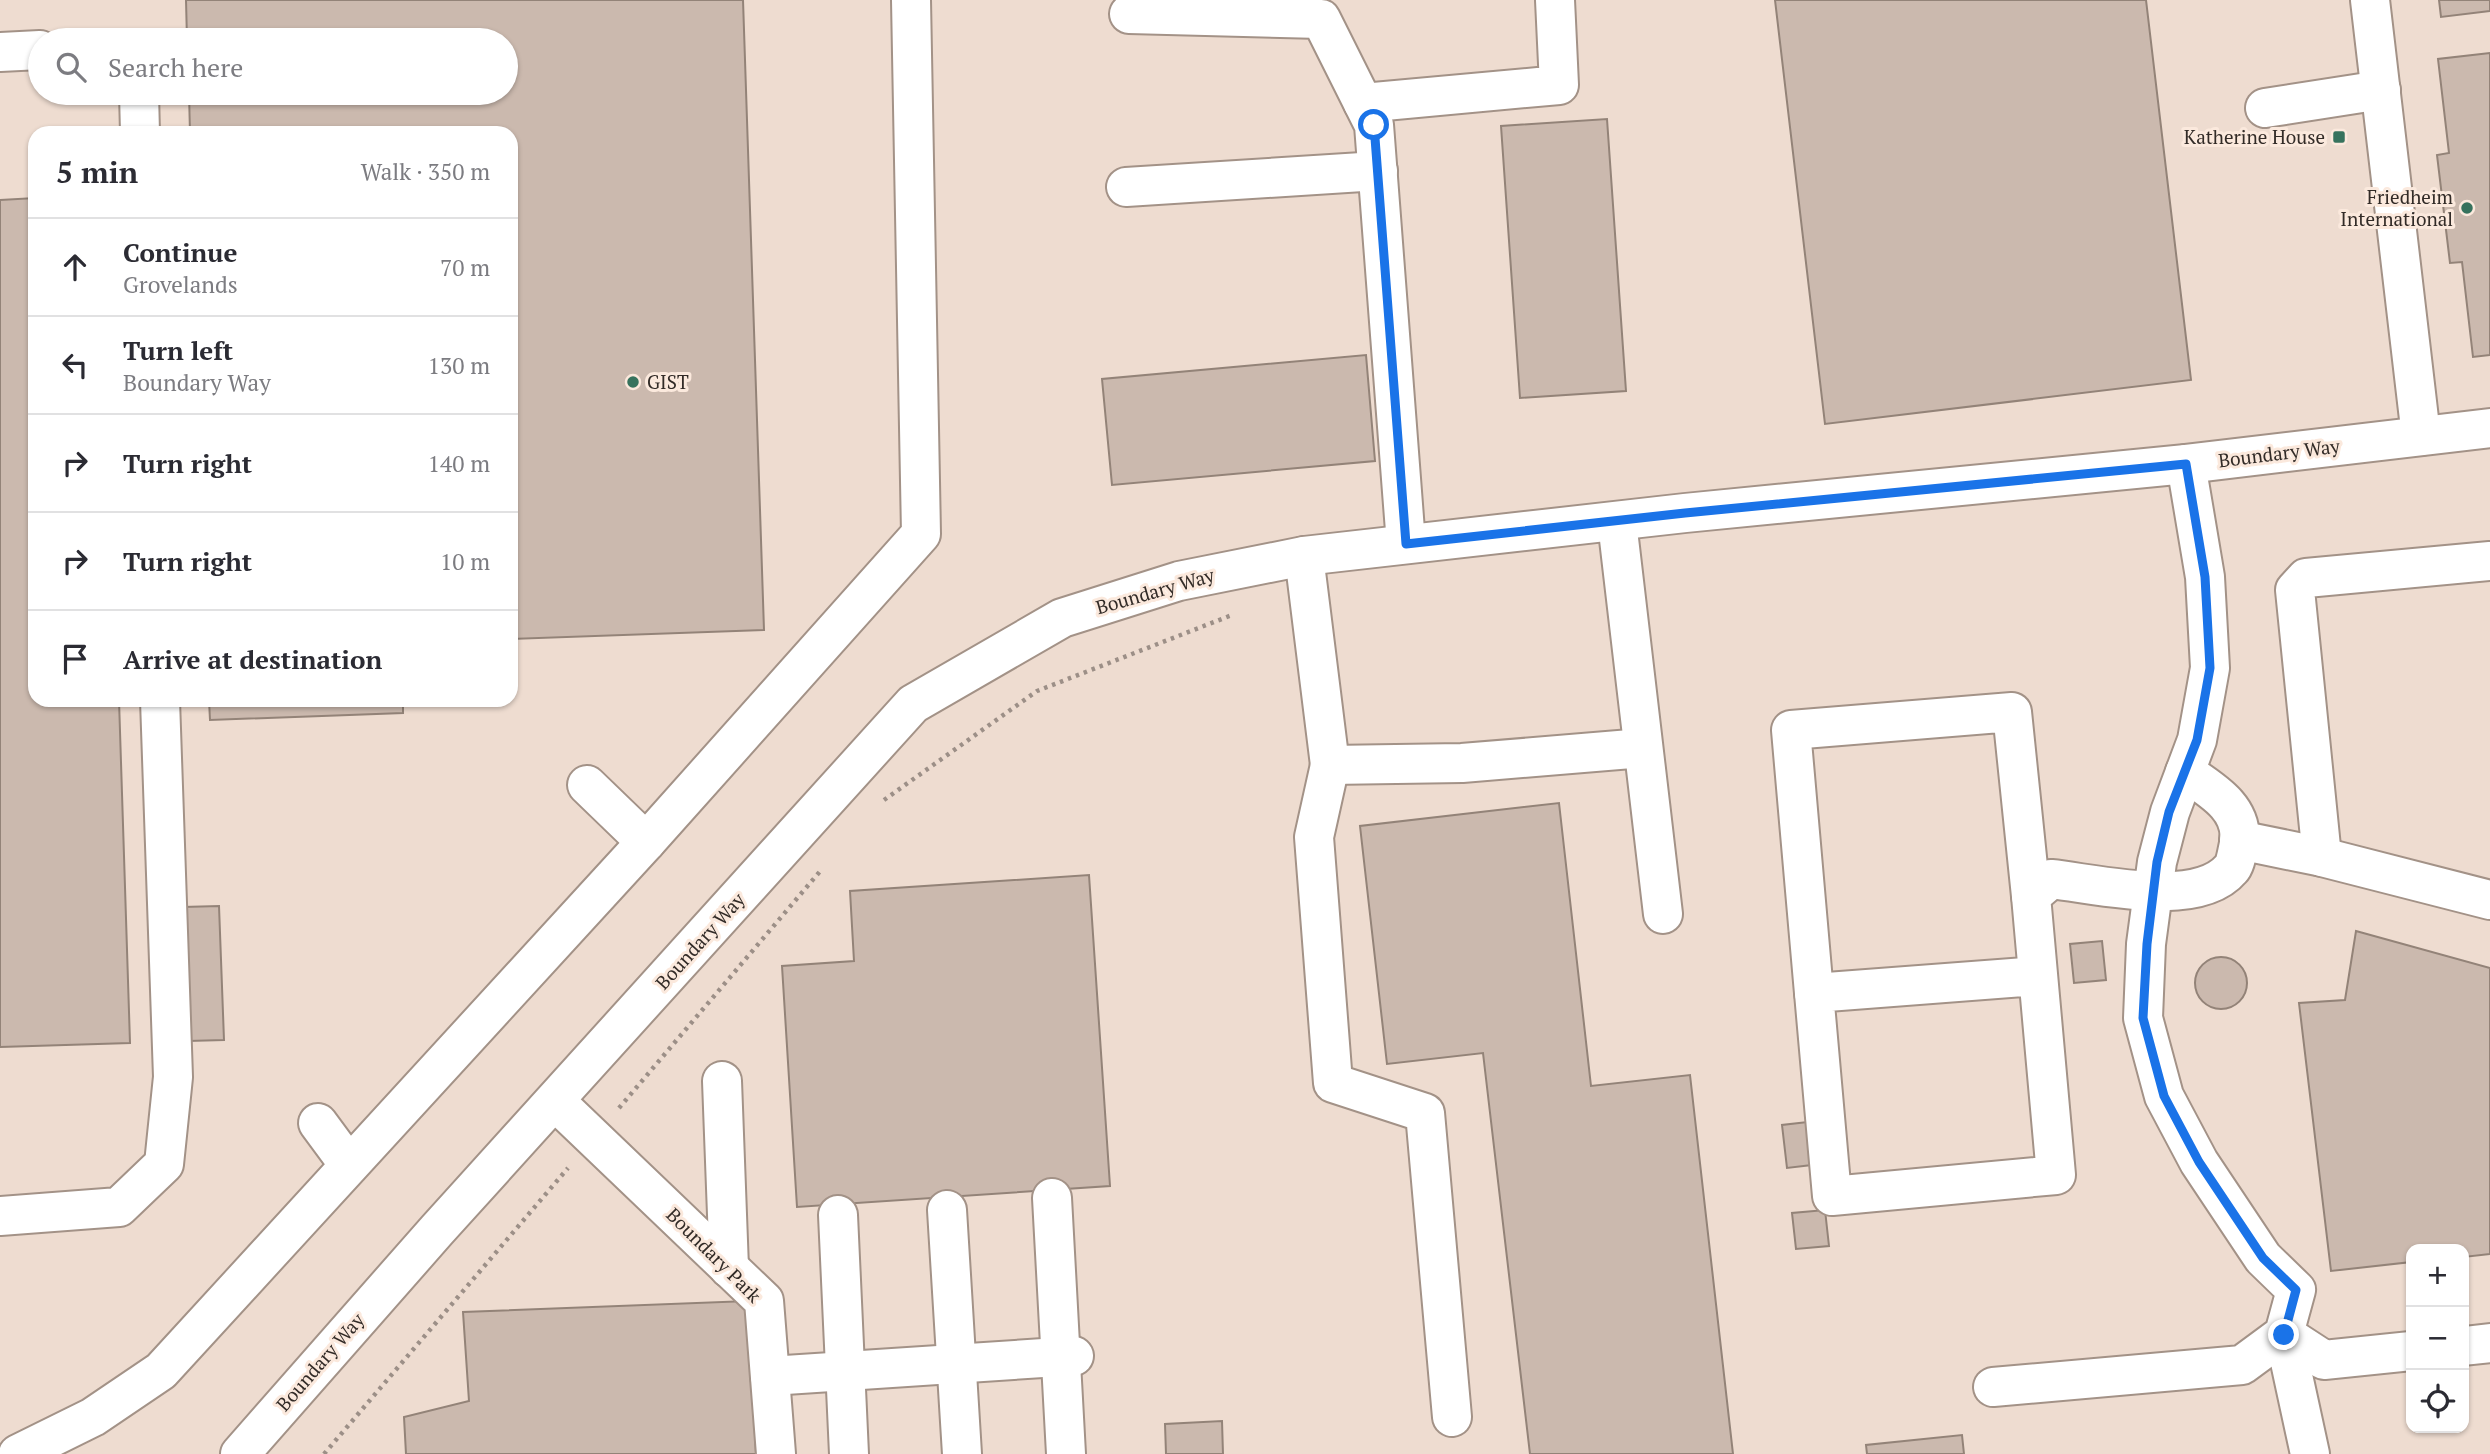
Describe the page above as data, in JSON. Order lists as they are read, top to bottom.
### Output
{
  "streets": {
    "street": ["Boundary Way", "Boundary Park"]
  },
  "crossings": [
    ["Boundary Way", "Boundary Park"]
  ],
  "places": {
    "transit": ["Katherine House"],
    "other": ["Friedheim International", "GIST"]
  },
  "page": {
    "search": "Search here",
    "heading": ["5 min", "Walk · 350 m"],
    "list": [
      ["Continue", "Grovelands", "70 m"],
      ["Turn left", "Boundary Way", "130 m"],
      ["Turn right", "140 m"],
      ["Turn right", "10 m"],
      "Arrive at destination"
    ],
    "map_buttons": ["+", "−"]
  }
}
